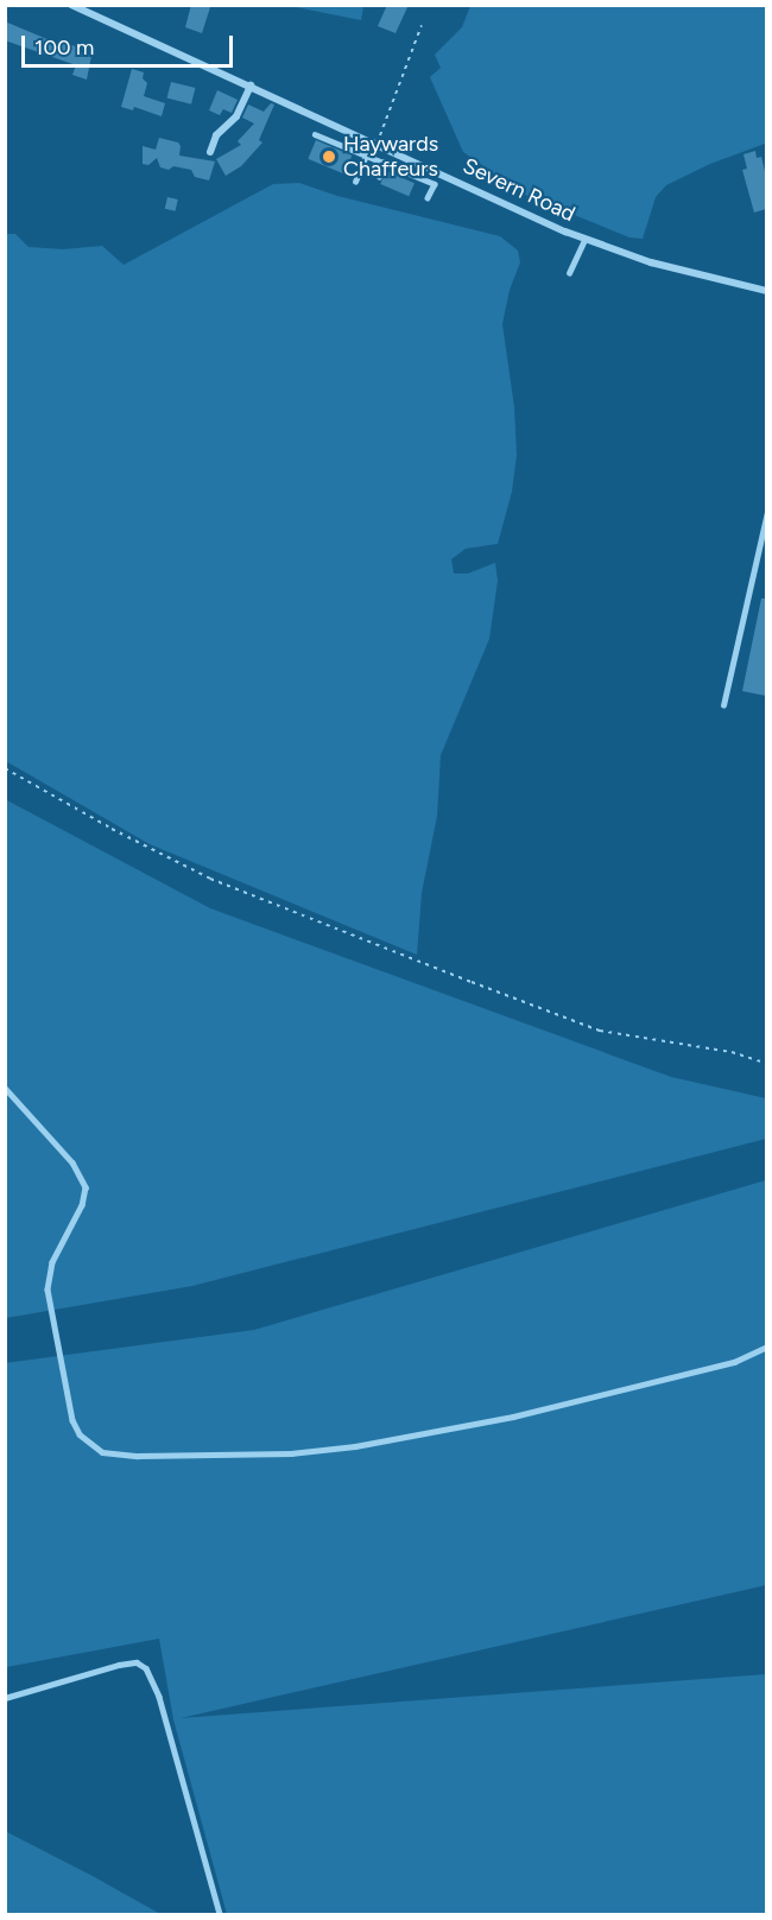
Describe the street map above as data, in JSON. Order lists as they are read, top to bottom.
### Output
{
  "streets": {
    "street": ["Severn Road"]
  },
  "places": ["Haywards Chaffeurs"],
  "scale_bar": "100 m"
}
